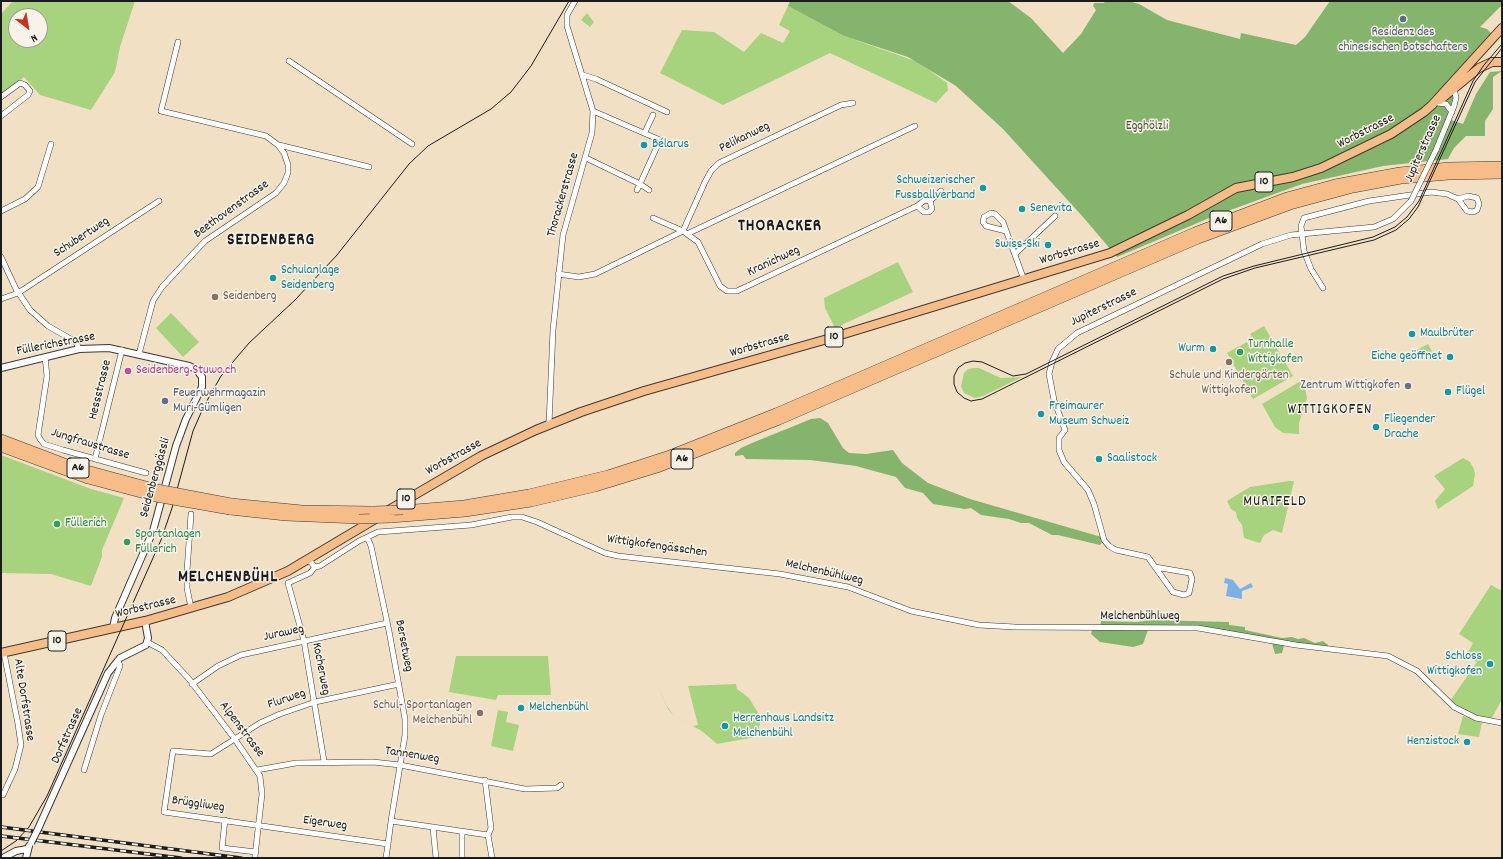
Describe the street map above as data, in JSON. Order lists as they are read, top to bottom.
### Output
{
  "streets": {
    "highway": ["A6"],
    "main road": ["Worbstrasse", "10"],
    "street": [
      "Pelikanweg",
      "Jupiterstrasse",
      "Thorackerstrasse",
      "Beethovenstrasse",
      "Schubertweg",
      "Kranichweg",
      "Füllerichstrasse",
      "Hessstrasse",
      "Jungfraustrasse",
      "Seidenberggässli",
      "Wittigkofengässchen",
      "Melchenbühlweg",
      "Juraweg",
      "Bersetweg",
      "Kocherweg",
      "Alte Dorfstrasse",
      "Flurweg",
      "Alpenstrasse",
      "Dorfstrasse",
      "Tannenweg",
      "Brüggliweg",
      "Eigerweg"
    ]
  },
  "crossings": [
    ["Worbstrasse", "Jupiterstrasse"],
    ["Worbstrasse", "10"],
    ["Worbstrasse", "Thorackerstrasse"],
    ["Worbstrasse", "Seidenberggässli"],
    ["Worbstrasse", "Alte Dorfstrasse"],
    ["Pelikanweg", "Kranichweg"],
    ["Jupiterstrasse", "10"],
    ["Beethovenstrasse", "Füllerichstrasse"],
    ["Füllerichstrasse", "Hessstrasse"],
    ["Füllerichstrasse", "Jungfraustrasse"],
    ["Füllerichstrasse", "Seidenberggässli"],
    ["Hessstrasse", "Jungfraustrasse"],
    ["Wittigkofengässchen", "Melchenbühlweg"],
    ["Wittigkofengässchen", "Bersetweg"],
    ["Juraweg", "Bersetweg"],
    ["Juraweg", "Kocherweg"],
    ["Juraweg", "Alpenstrasse"],
    ["Bersetweg", "Flurweg"],
    ["Bersetweg", "Tannenweg"],
    ["Kocherweg", "Flurweg"],
    ["Kocherweg", "Tannenweg"],
    ["Flurweg", "Alpenstrasse"],
    ["Flurweg", "Brüggliweg"],
    ["Alpenstrasse", "Dorfstrasse"],
    ["Alpenstrasse", "Tannenweg"],
    ["Alpenstrasse", "Brüggliweg"],
    ["Alpenstrasse", "Eigerweg"],
    ["Brüggliweg", "Eigerweg"]
  ],
  "districts": [
    "THORACKER",
    "SEIDENBERG",
    "WITTIGKOFEN",
    "MURIFELD",
    "MELCHENBÜHL"
  ],
  "parks": ["Egghölzli"],
  "places": [
    "Residenz des chinesischen Botschafters",
    "Bélarus",
    "Schweizerischer Fussballverband",
    "Senevita",
    "Swiss-Ski",
    "Schulanlage Seidenberg",
    "Seidenberg",
    "Maulbrüter",
    "Wurm",
    "Turnhalle Wittigkofen",
    "Eiche geöffnet",
    "Schule und Kindergärten Wittigkofen",
    "Seidenberg Stuwo.ch",
    "Zentrum Wittigkofen",
    "Flügel",
    "Feuerwehrmagazin Muri-Gümligen",
    "Freimaurer Museum Schweiz",
    "Fliegender Drache",
    "Saalistock",
    "Füllerich",
    "Sportanlagen Füllerich",
    "Schloss Wittigkofen",
    "Melchenbühl",
    "Schul- Sportanlagen Melchenbühl",
    "Herrenhaus Landsitz Melchenbühl",
    "Henzistock"
  ],
  "north": "bottom right"
}
